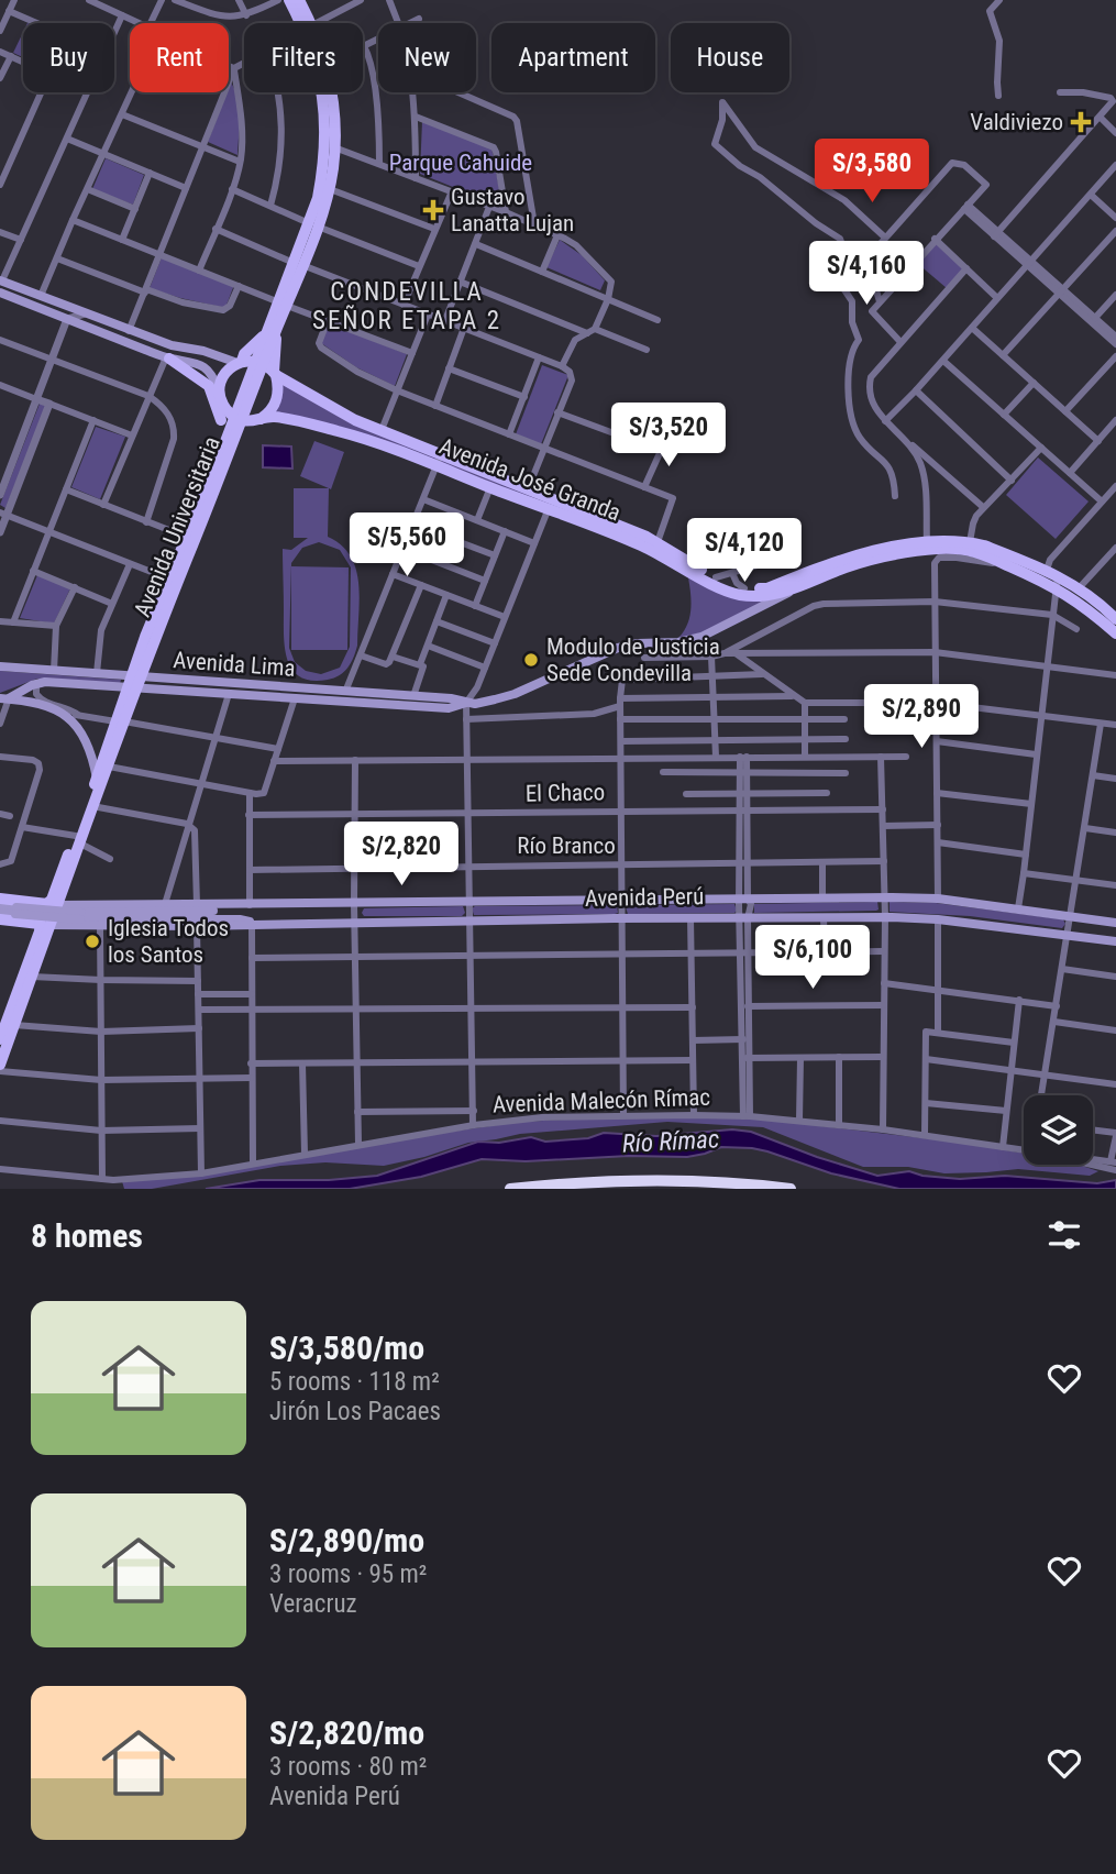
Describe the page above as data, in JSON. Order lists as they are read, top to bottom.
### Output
{
  "streets": {
    "main road": [
      "Avenida José Granda",
      "Avenida Universitaria",
      "Avenida Lima",
      "Avenida Perú"
    ],
    "street": ["El Chaco", "Río Branco", "Avenida Malecón Rímac"]
  },
  "crossings": [
    ["Avenida José Granda", "Avenida Universitaria"],
    ["Avenida José Granda", "Avenida Lima"],
    ["Avenida Universitaria", "Avenida Lima"],
    ["Avenida Universitaria", "Avenida Perú"]
  ],
  "districts": ["CONDEVILLA SEÑOR ETAPA 2"],
  "water": ["Río Rímac"],
  "parks": ["Parque Cahuide"],
  "places": {
    "health": ["Valdiviezo", "Gustavo Lanatta Lujan"],
    "other": ["Modulo de Justicia Sede Condevilla", "Iglesia Todos los Santos"]
  },
  "page": {
    "chip": [
      "Buy",
      "Rent",
      "Filters",
      "New",
      "Apartment",
      "House"
    ],
    "price": [
      "S/3,580",
      "S/4,160",
      "S/3,520",
      "S/5,560",
      "S/4,120",
      "S/2,890",
      "S/2,820",
      "S/6,100"
    ],
    "heading": "8 homes",
    "list": [
      {
        "name": "S/3,580/mo",
        "note": "5 rooms · 118 m² · Jirón Los Pacaes"
      },
      {
        "name": "S/2,890/mo",
        "note": "3 rooms · 95 m² · Veracruz"
      },
      {
        "name": "S/2,820/mo",
        "note": "3 rooms · 80 m² · Avenida Perú"
      }
    ]
  }
}
